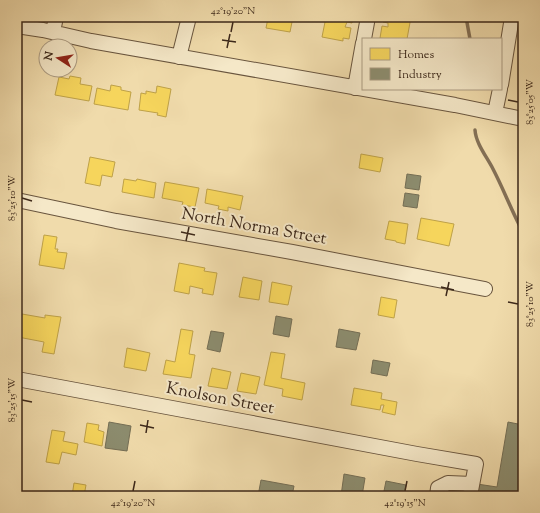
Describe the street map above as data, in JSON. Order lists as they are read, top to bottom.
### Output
{
  "streets": {
    "street": ["North Norma Street", "Knolson Street"]
  },
  "legend": ["Homes", "Industry"],
  "north": "left",
  "coordinates": [
    "42°19'20\"N",
    "83°25'05\"W",
    "83°25'10\"W",
    "83°25'15\"W",
    "42°19'15\"N"
  ]
}
